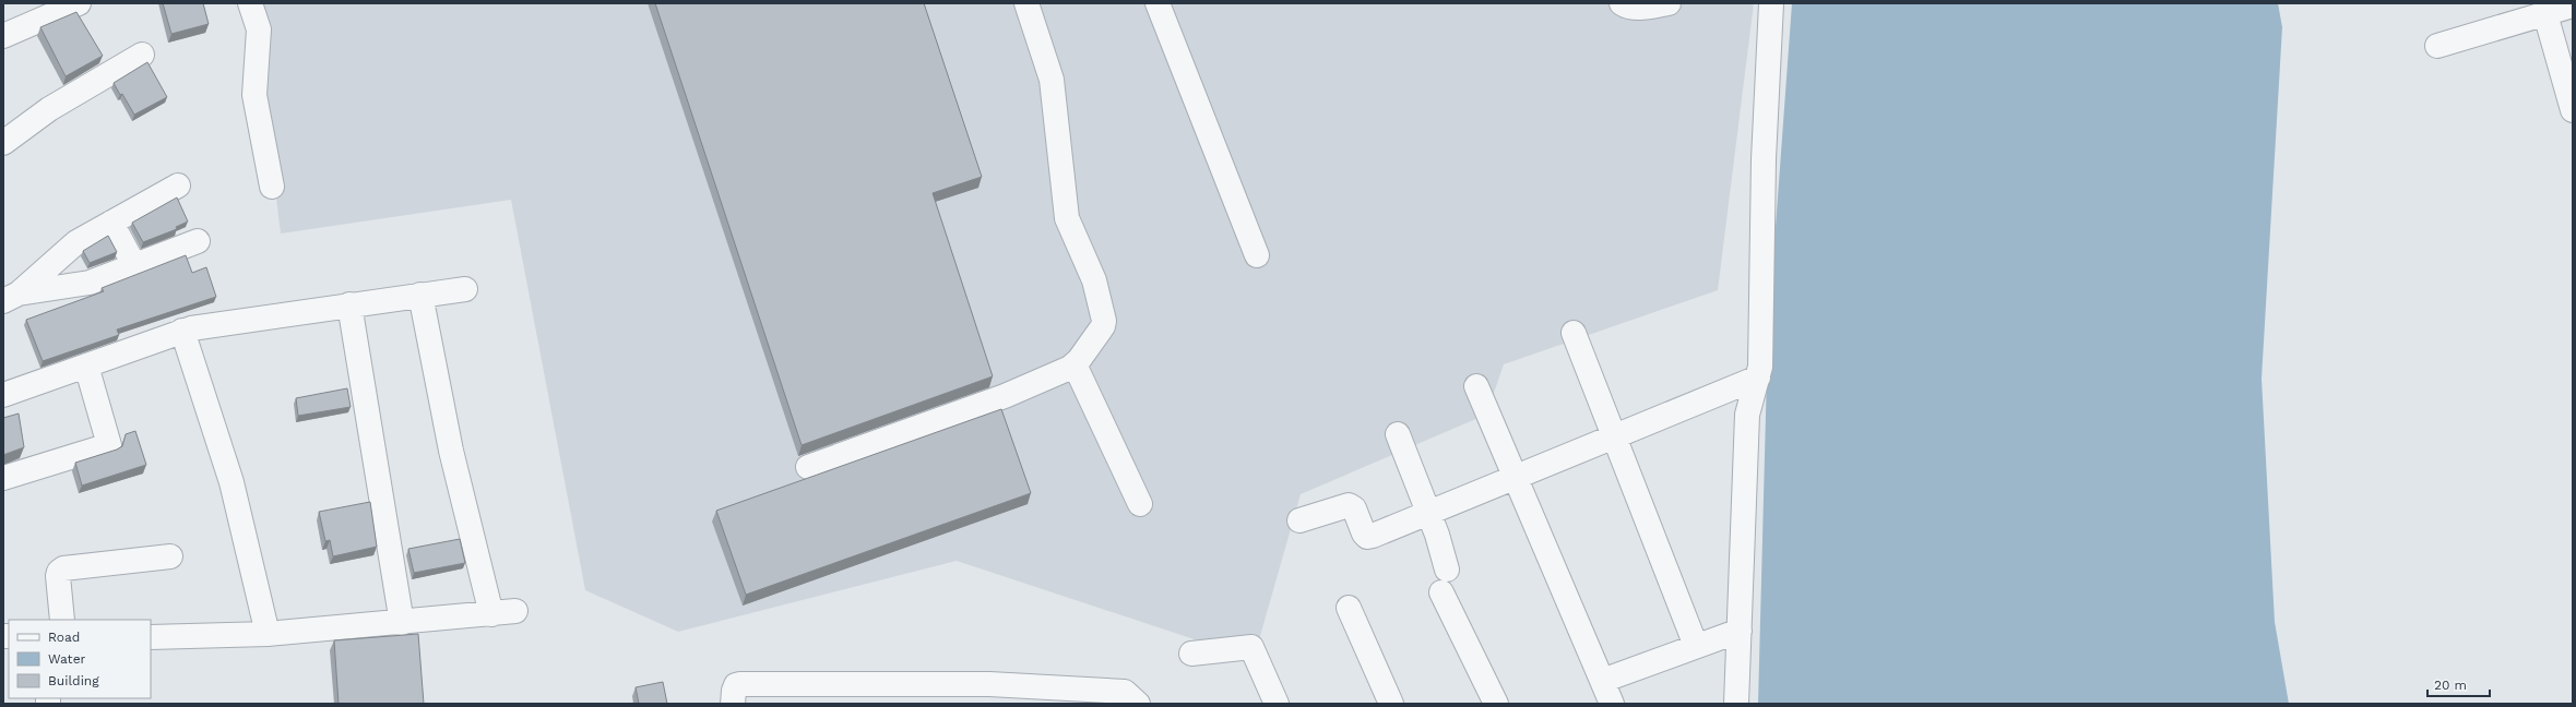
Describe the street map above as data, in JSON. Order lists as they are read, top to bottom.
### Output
{
  "legend": ["Road", "Water", "Building"],
  "scale_bar": "20 m"
}
